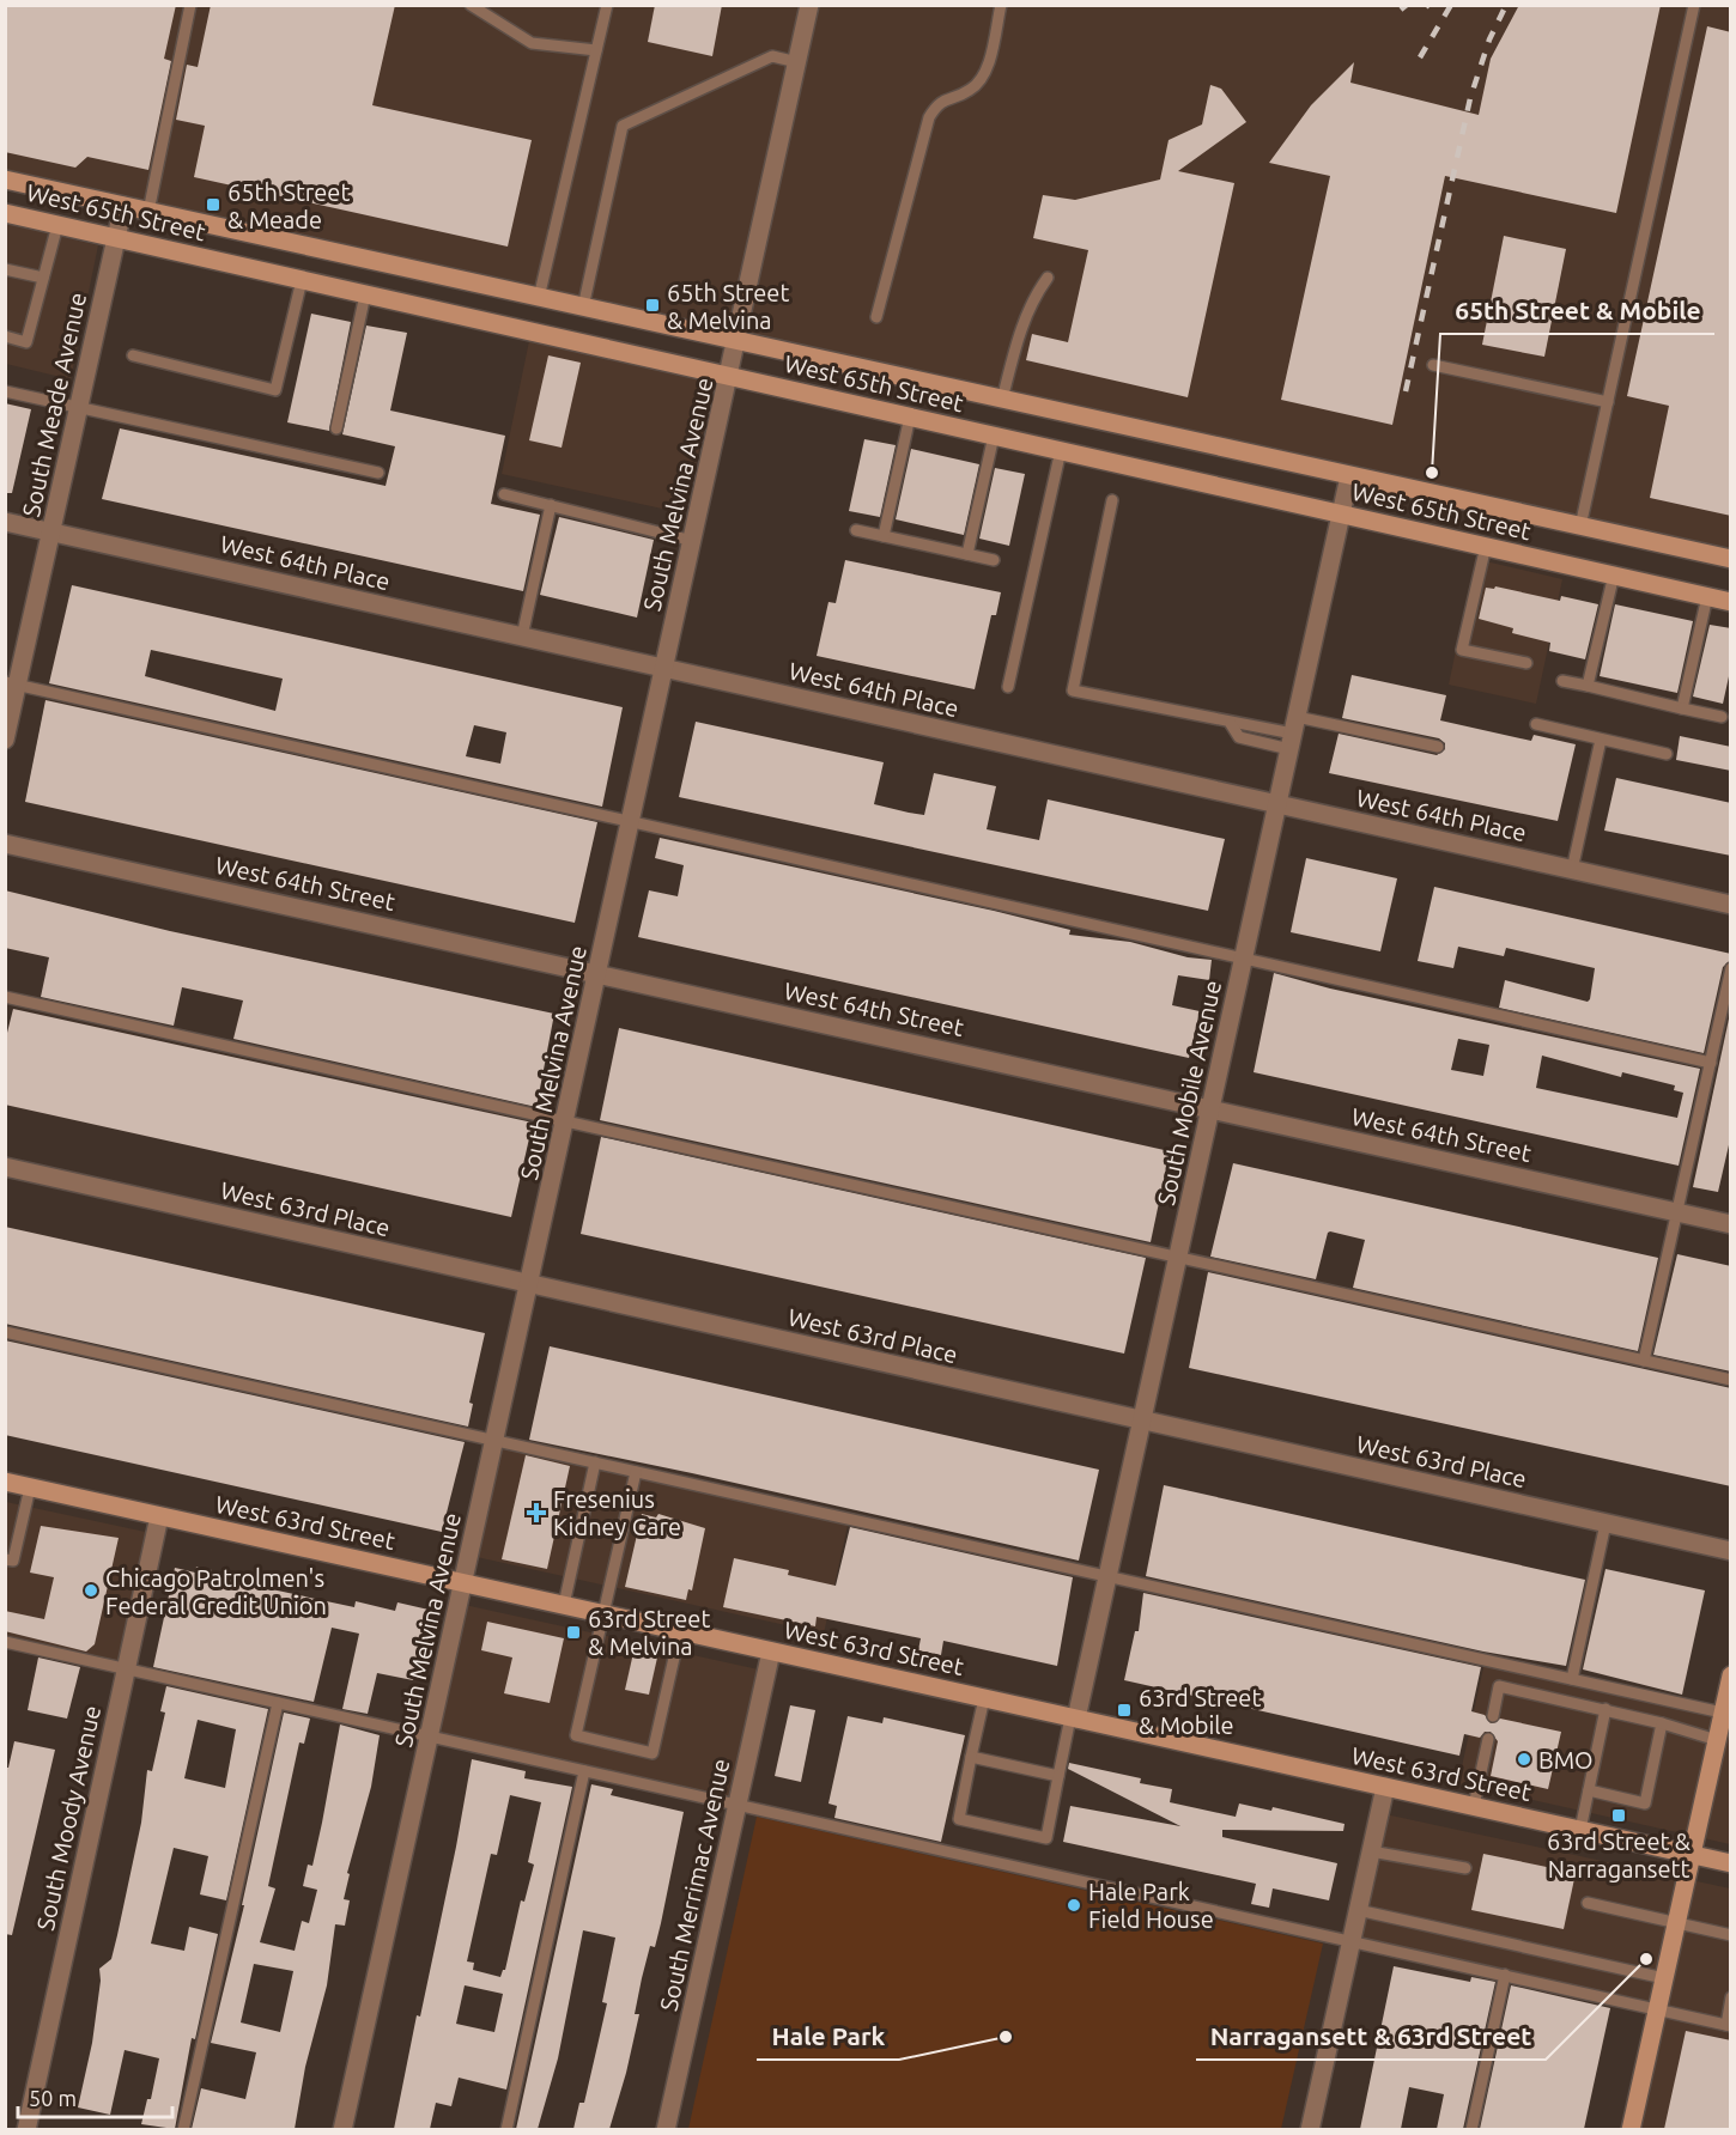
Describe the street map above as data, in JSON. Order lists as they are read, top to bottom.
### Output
{
  "streets": {
    "street": [
      "West 65th Street",
      "South Meade Avenue",
      "South Melvina Avenue",
      "West 64th Place",
      "West 64th Street",
      "South Mobile Avenue",
      "West 63rd Place",
      "West 63rd Street",
      "South Moody Avenue",
      "South Merrimac Avenue"
    ]
  },
  "crossings": [
    ["West 65th Street", "South Meade Avenue"],
    ["West 65th Street", "South Melvina Avenue"],
    ["West 65th Street", "South Mobile Avenue"],
    ["South Meade Avenue", "West 64th Place"],
    ["South Melvina Avenue", "West 64th Place"],
    ["South Melvina Avenue", "West 64th Street"],
    ["South Melvina Avenue", "West 63rd Place"],
    ["South Melvina Avenue", "West 63rd Street"],
    ["West 64th Place", "South Mobile Avenue"],
    ["West 64th Street", "South Mobile Avenue"],
    ["South Mobile Avenue", "West 63rd Place"],
    ["South Mobile Avenue", "West 63rd Street"],
    ["West 63rd Street", "South Moody Avenue"],
    ["West 63rd Street", "South Merrimac Avenue"]
  ],
  "places": {
    "transit": [
      "65th Street & Meade",
      "65th Street & Melvina",
      "63rd Street & Melvina",
      "63rd Street & Mobile",
      "63rd Street & Narragansett"
    ],
    "other": [
      "65th Street & Mobile",
      "Chicago Patrolmen's Federal Credit Union",
      "BMO",
      "Hale Park Field House",
      "Narragansett & 63rd Street",
      "Hale Park"
    ],
    "health": ["Fresenius Kidney Care"]
  },
  "scale_bar": "50 m"
}
